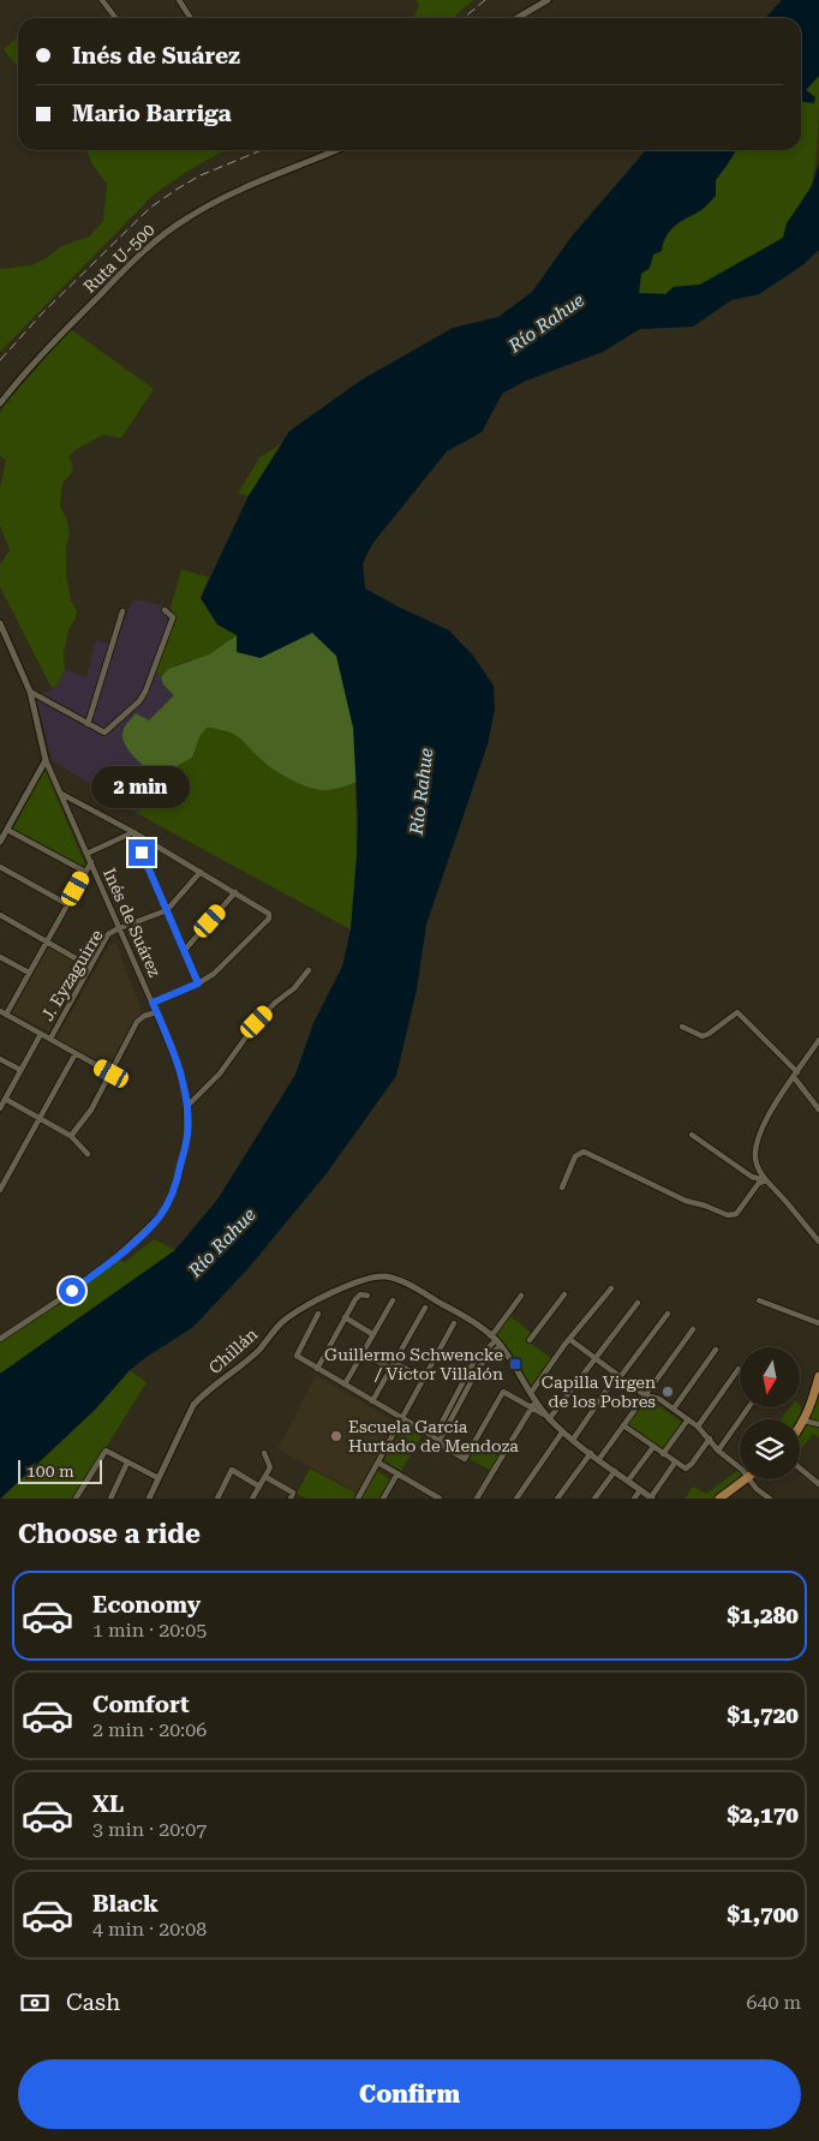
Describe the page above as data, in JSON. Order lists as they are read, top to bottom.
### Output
{
  "streets": {
    "street": [
      "Ruta U-500",
      "Inés de Suárez",
      "J. Eyzaguirre",
      "Chillán"
    ]
  },
  "crossings": [
    ["Inés de Suárez", "J. Eyzaguirre"]
  ],
  "water": ["Río Rahue"],
  "places": {
    "transit": ["Guillermo Schwencke / Víctor Villalón"],
    "other": ["Capilla Virgen de los Pobres", "Escuela García Hurtado de Mendoza"]
  },
  "scale_bar": "100 m",
  "north": "bottom",
  "page": {
    "banner": ["Inés de Suárez", "Mario Barriga"],
    "bubble": "2 min",
    "scale": "100 m",
    "heading": "Choose a ride",
    "list": [
      {
        "name": "Economy",
        "note": "1 min · 20:05",
        "value": "$1,280"
      },
      {
        "name": "Comfort",
        "note": "2 min · 20:06",
        "value": "$1,720"
      },
      {
        "name": "XL",
        "note": "3 min · 20:07",
        "value": "$2,170"
      },
      {
        "name": "Black",
        "note": "4 min · 20:08",
        "value": "$1,700"
      }
    ],
    "pay": ["Cash", "640 m"],
    "buttons": "Confirm"
  }
}
